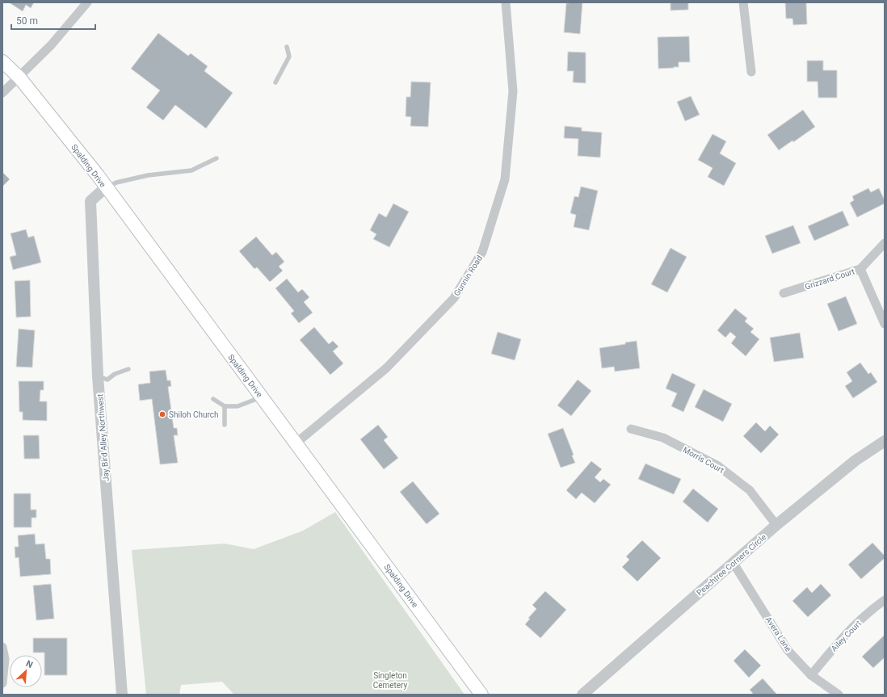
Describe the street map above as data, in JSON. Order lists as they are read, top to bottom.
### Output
{
  "streets": {
    "main road": ["Spalding Drive"],
    "street": [
      "Gunnin Road",
      "Grizzard Court",
      "Jay Bird Alley Northwest",
      "Morris Court",
      "Peachtree Corners Circle",
      "Avera Lane",
      "Ailey Court"
    ]
  },
  "crossings": [
    ["Spalding Drive", "Gunnin Road"],
    ["Spalding Drive", "Jay Bird Alley Northwest"],
    ["Morris Court", "Peachtree Corners Circle"],
    ["Peachtree Corners Circle", "Avera Lane"],
    ["Avera Lane", "Ailey Court"]
  ],
  "parks": ["Singleton Cemetery"],
  "places": ["Shiloh Church"],
  "scale_bar": "50 m",
  "north": "top right"
}
